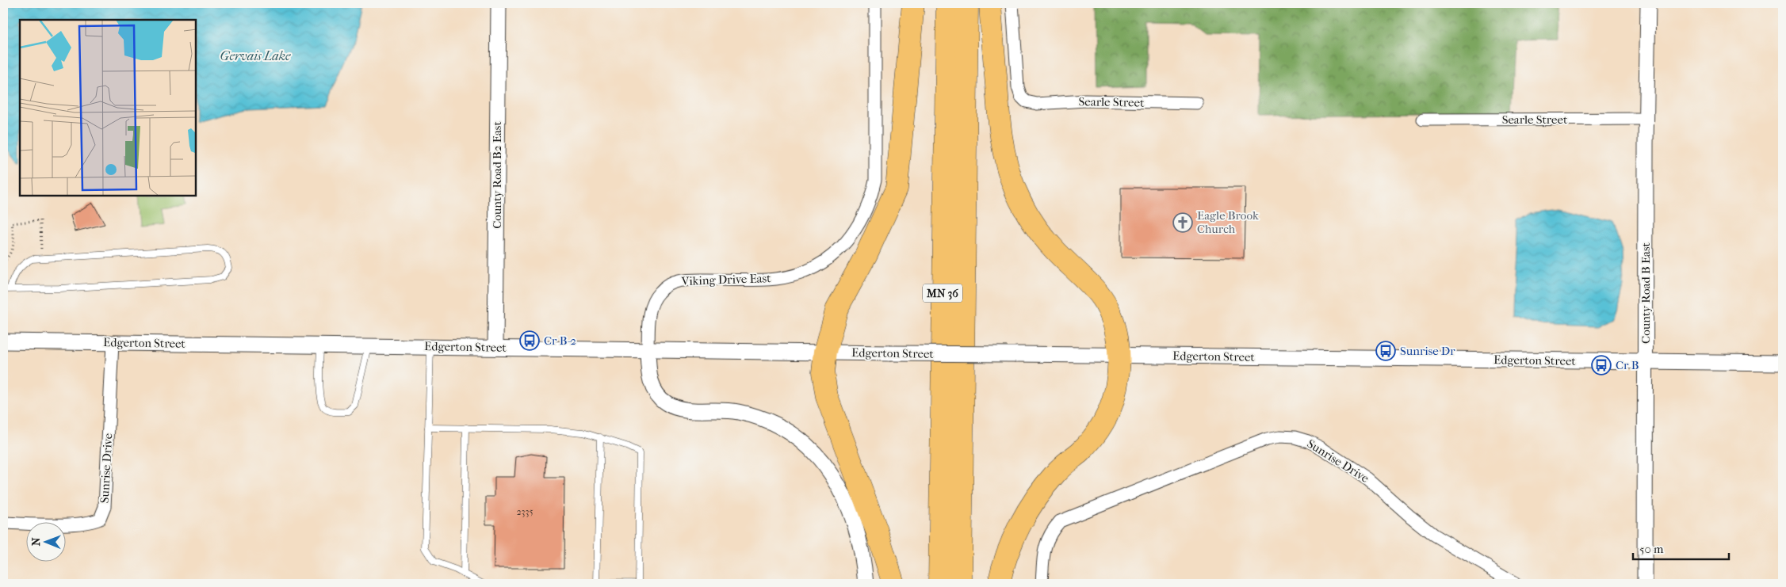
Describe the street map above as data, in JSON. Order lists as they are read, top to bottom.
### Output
{
  "streets": {
    "highway": ["MN 36"],
    "street": [
      "Searle Street",
      "County Road B2 East",
      "Viking Drive East",
      "County Road B East",
      "Edgerton Street",
      "Sunrise Drive"
    ]
  },
  "crossings": [
    ["Searle Street", "County Road B East"],
    ["County Road B2 East", "Edgerton Street"],
    ["Viking Drive East", "Edgerton Street"],
    ["County Road B East", "Edgerton Street"],
    ["Edgerton Street", "Sunrise Drive"]
  ],
  "water": ["Gervais Lake"],
  "places": {
    "church": ["Eagle Brook Church"],
    "bus stop": ["Cr B-2", "Sunrise Dr", "Cr B"]
  },
  "house_numbers": ["2335"],
  "scale_bar": "50 m",
  "north": "left"
}
